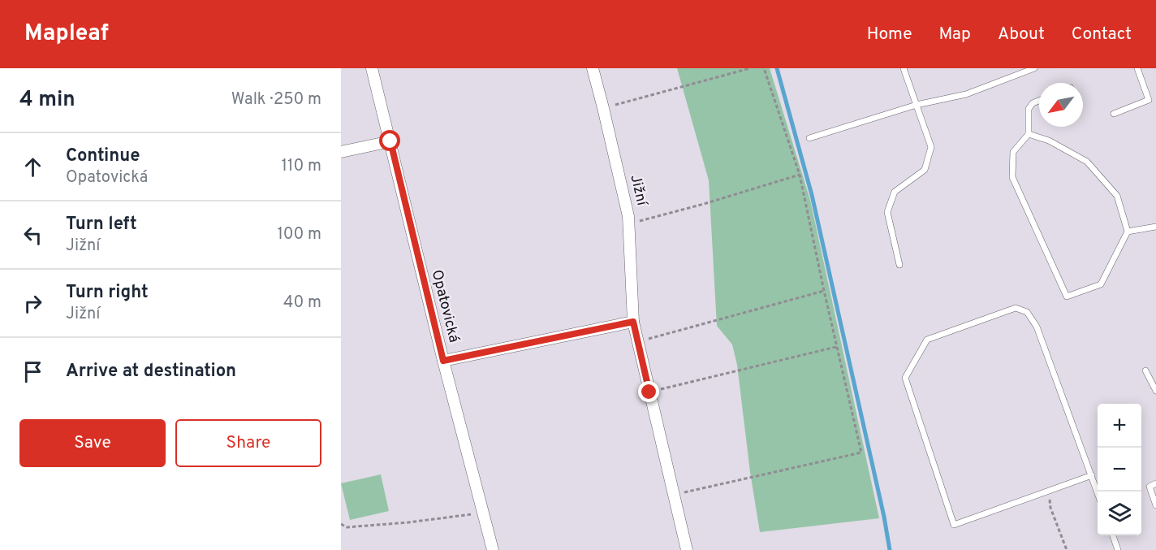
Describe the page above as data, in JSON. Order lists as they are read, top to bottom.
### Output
{
  "streets": {
    "street": ["Jižní", "Opatovická"]
  },
  "north": "bottom left",
  "page": {
    "header": "Mapleaf",
    "nav": [
      "Home",
      "Map",
      "About",
      "Contact"
    ],
    "heading": ["4 min", "Walk · 250 m"],
    "list": [
      ["Continue", "Opatovická", "110 m"],
      ["Turn left", "Jižní", "100 m"],
      ["Turn right", "Jižní", "40 m"],
      "Arrive at destination"
    ],
    "map_buttons": ["+", "−"],
    "buttons": ["Save", "Share"]
  }
}
